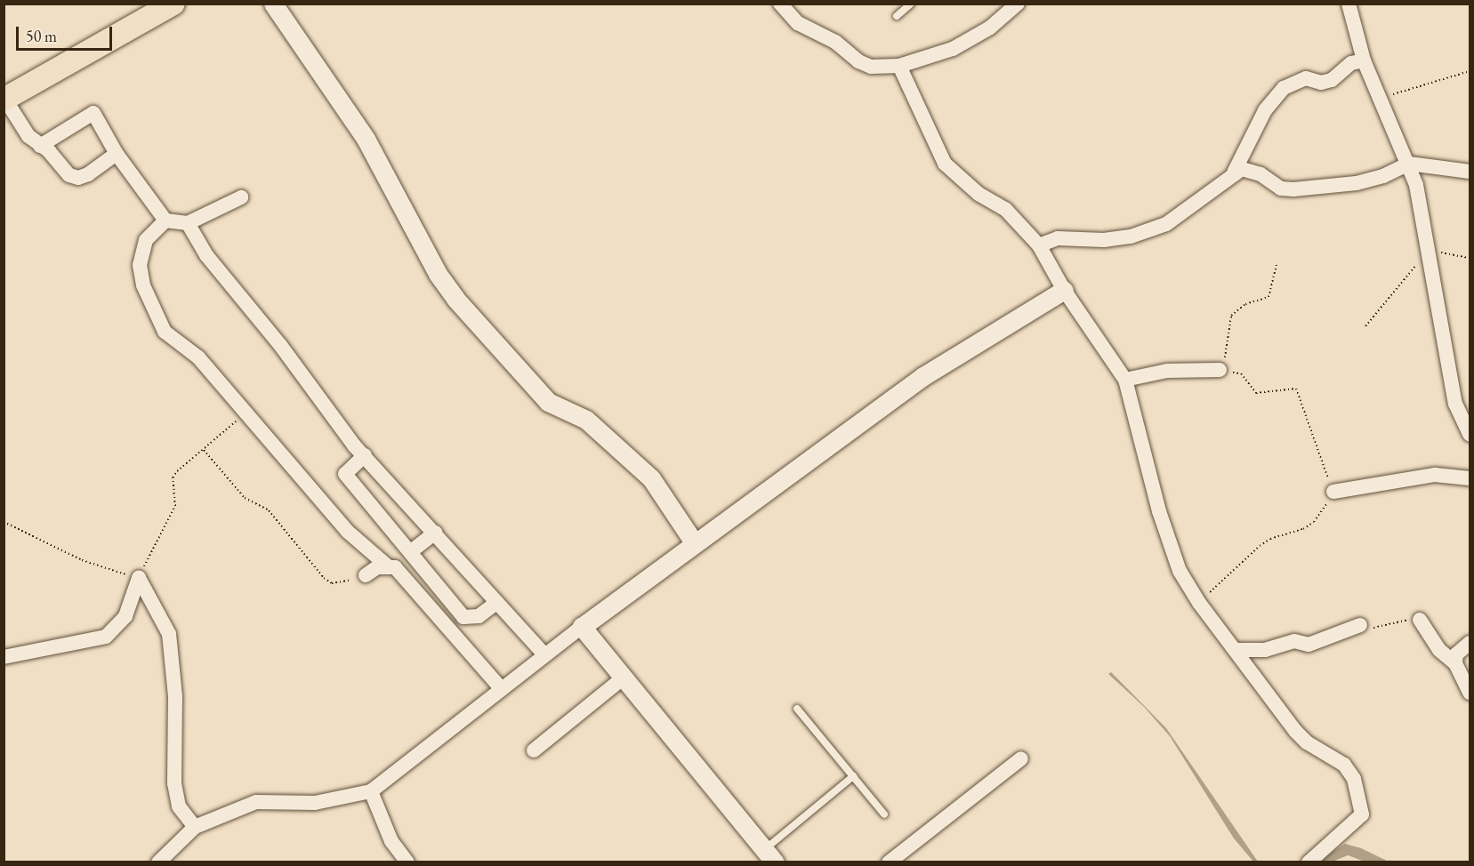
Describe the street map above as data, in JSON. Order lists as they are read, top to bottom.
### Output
{
  "scale_bar": "50 m"
}
